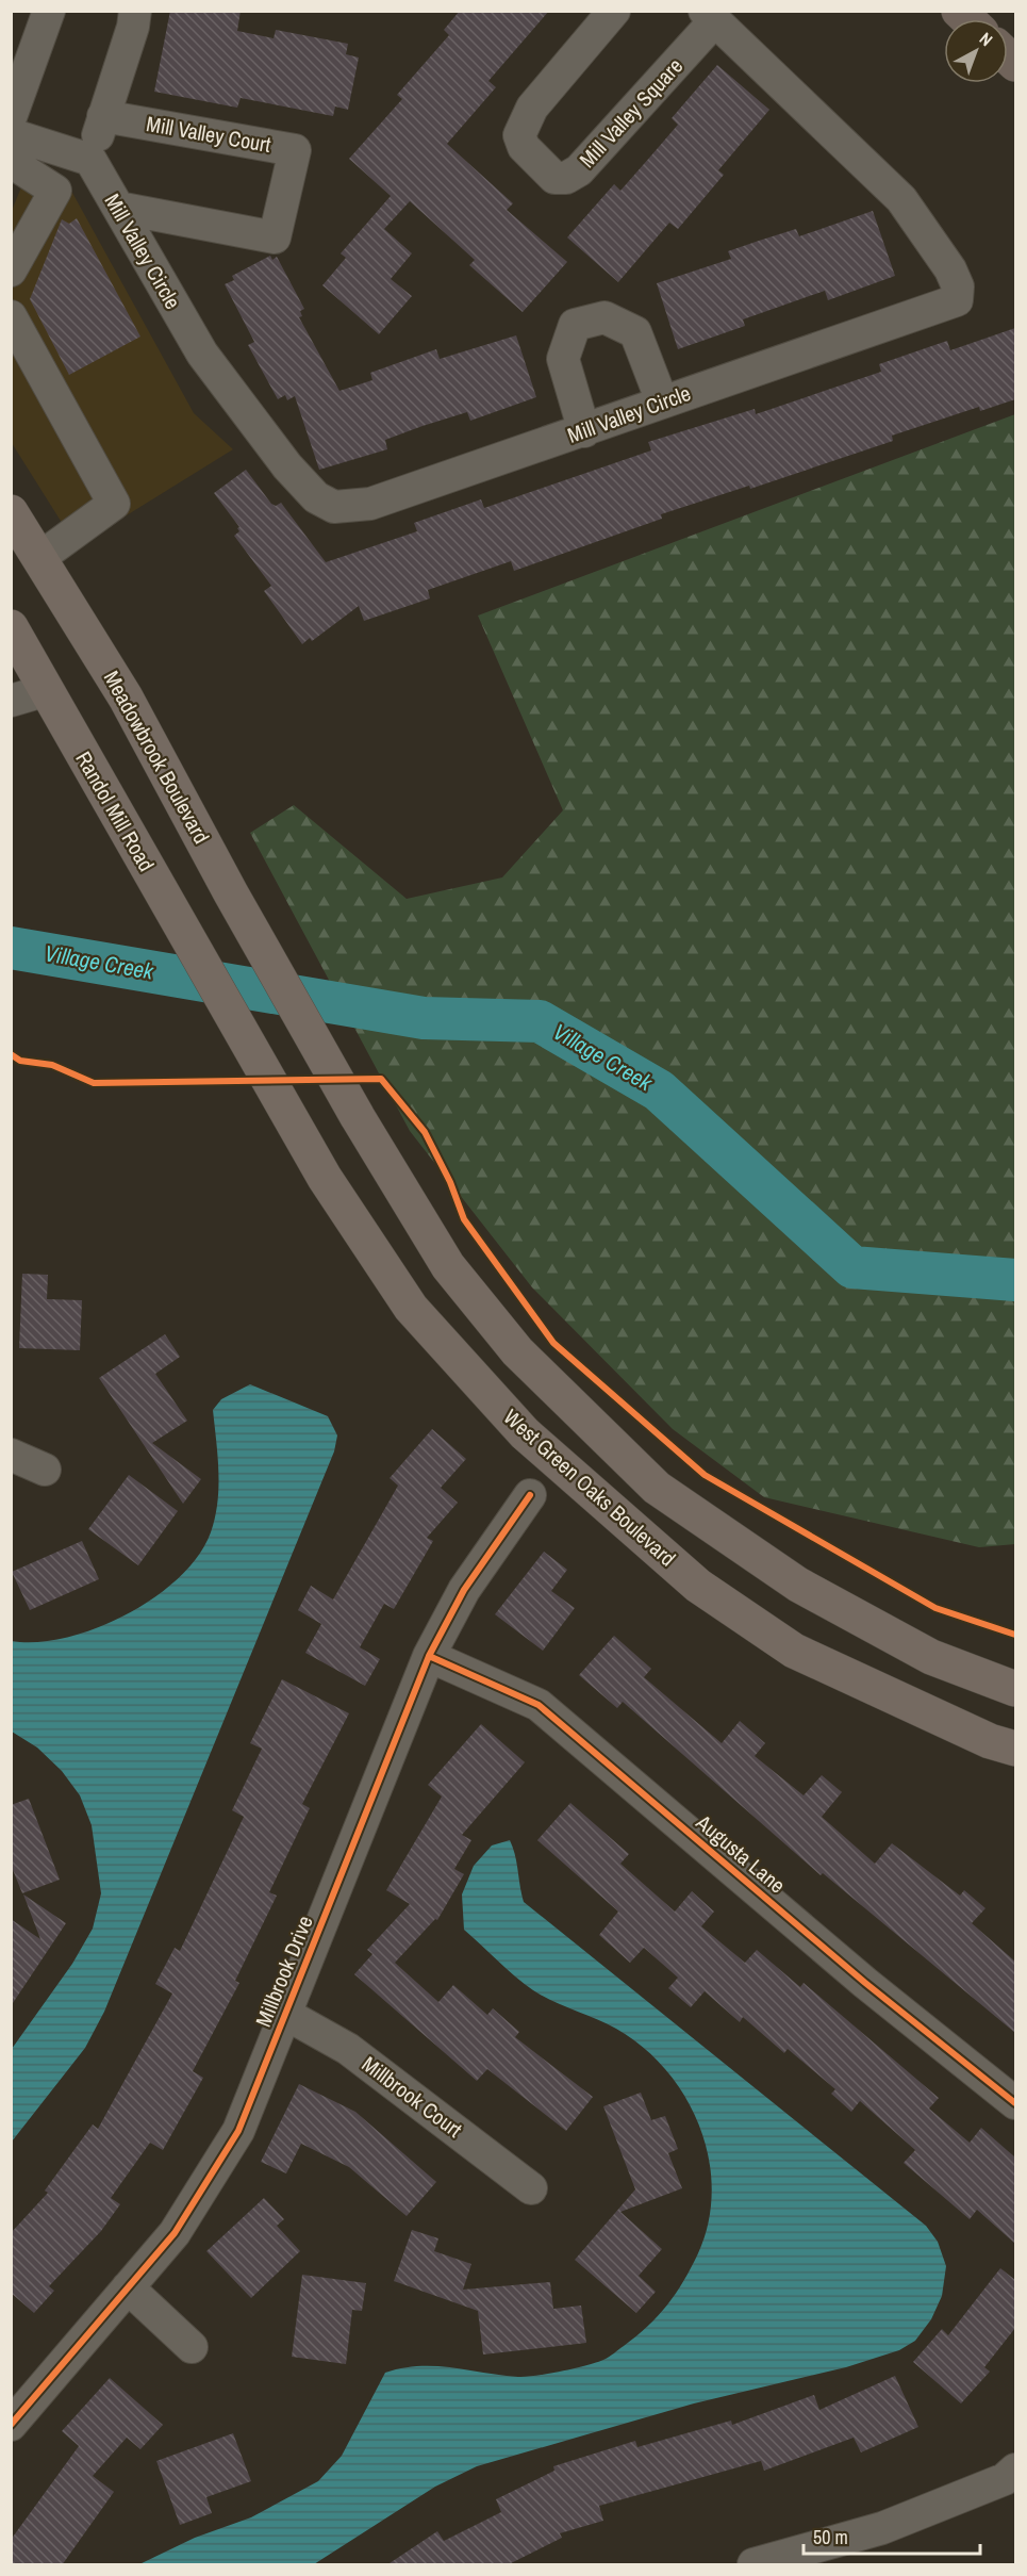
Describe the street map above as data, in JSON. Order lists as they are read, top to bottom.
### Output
{
  "streets": {
    "main road": ["Meadowbrook Boulevard", "Randol Mill Road", "West Green Oaks Boulevard"],
    "street": [
      "Mill Valley Square",
      "Mill Valley Court",
      "Mill Valley Circle",
      "Augusta Lane",
      "Millbrook Drive",
      "Millbrook Court"
    ]
  },
  "crossings": [
    ["Mill Valley Square", "Mill Valley Circle"],
    ["Mill Valley Court", "Mill Valley Circle"],
    ["Randol Mill Road", "West Green Oaks Boulevard"],
    ["Augusta Lane", "Millbrook Drive"],
    ["Millbrook Drive", "Millbrook Court"]
  ],
  "water": ["Village Creek"],
  "scale_bar": "50 m",
  "north": "top right"
}
